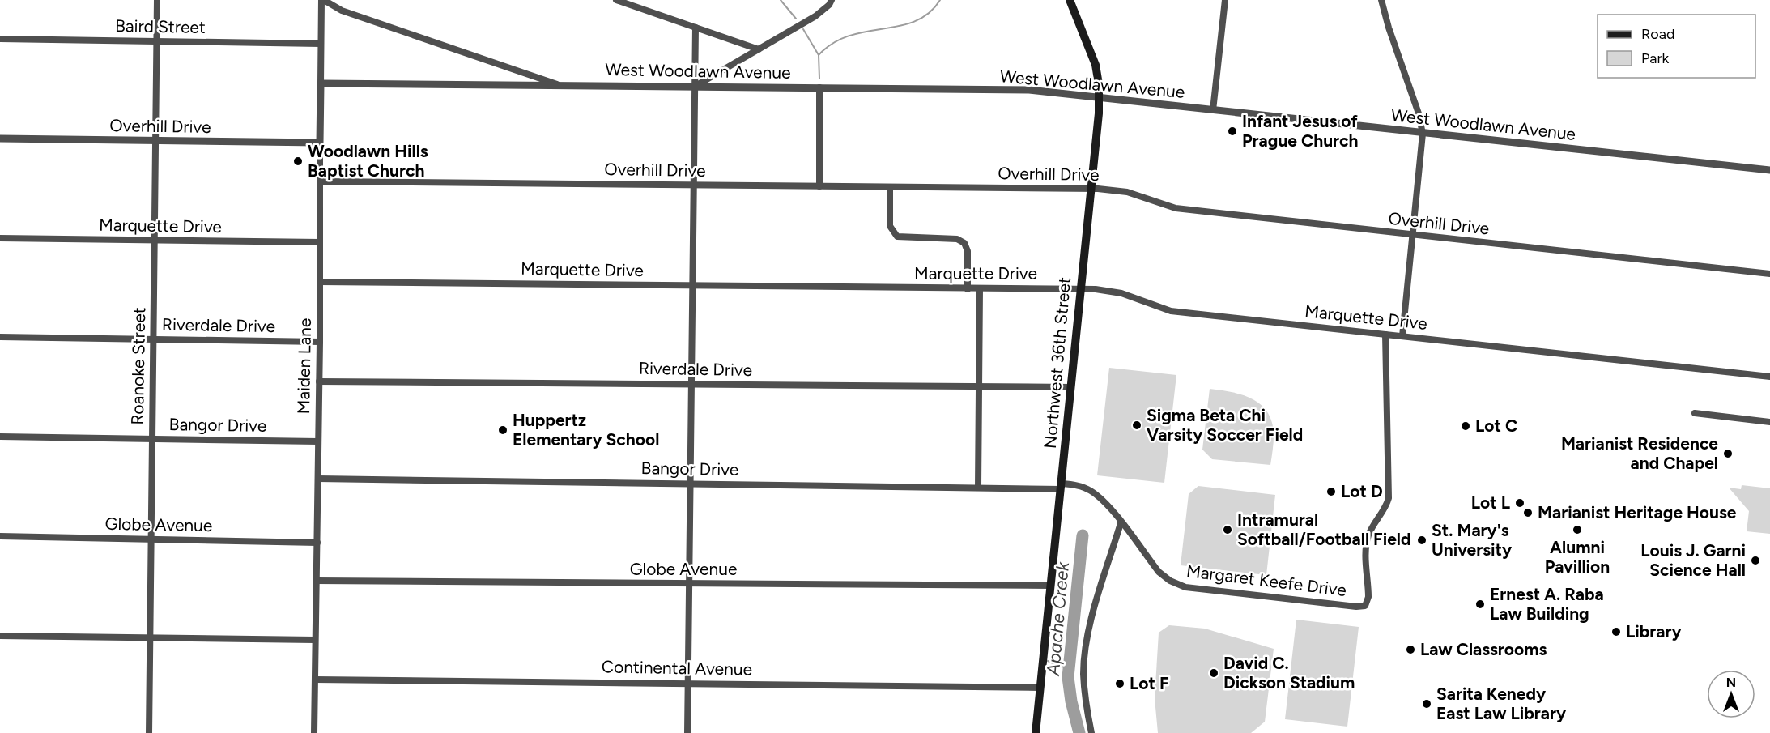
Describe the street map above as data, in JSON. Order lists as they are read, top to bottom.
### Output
{
  "streets": {
    "main road": ["Northwest 36th Street"],
    "street": [
      "Baird Street",
      "West Woodlawn Avenue",
      "Overhill Drive",
      "Marquette Drive",
      "Riverdale Drive",
      "Roanoke Street",
      "Maiden Lane",
      "Bangor Drive",
      "Globe Avenue",
      "Margaret Keefe Drive",
      "Continental Avenue"
    ]
  },
  "crossings": [
    ["Baird Street", "Roanoke Street"],
    ["Baird Street", "Maiden Lane"],
    ["West Woodlawn Avenue", "Northwest 36th Street"],
    ["West Woodlawn Avenue", "Maiden Lane"],
    ["Overhill Drive", "Northwest 36th Street"],
    ["Overhill Drive", "Roanoke Street"],
    ["Overhill Drive", "Maiden Lane"],
    ["Marquette Drive", "Northwest 36th Street"],
    ["Marquette Drive", "Roanoke Street"],
    ["Marquette Drive", "Maiden Lane"],
    ["Marquette Drive", "Margaret Keefe Drive"],
    ["Riverdale Drive", "Northwest 36th Street"],
    ["Riverdale Drive", "Roanoke Street"],
    ["Riverdale Drive", "Maiden Lane"],
    ["Northwest 36th Street", "Bangor Drive"],
    ["Northwest 36th Street", "Globe Avenue"],
    ["Northwest 36th Street", "Margaret Keefe Drive"],
    ["Northwest 36th Street", "Continental Avenue"],
    ["Roanoke Street", "Bangor Drive"],
    ["Roanoke Street", "Globe Avenue"],
    ["Maiden Lane", "Bangor Drive"],
    ["Maiden Lane", "Globe Avenue"],
    ["Maiden Lane", "Continental Avenue"],
    ["Bangor Drive", "Margaret Keefe Drive"]
  ],
  "water": ["Apache Creek"],
  "places": [
    "Infant Jesus of Prague Church",
    "Woodlawn Hills Baptist Church",
    "Sigma Beta Chi Varsity Soccer Field",
    "Lot C",
    "Huppertz Elementary School",
    "Marianist Residence and Chapel",
    "Lot D",
    "Lot L",
    "Marianist Heritage House",
    "Intramural Softball/Football Field",
    "Alumni Pavillion",
    "St. Mary's University",
    "Louis J. Garni Science Hall",
    "Ernest A. Raba Law Building",
    "Library",
    "Law Classrooms",
    "David C. Dickson Stadium",
    "Lot F",
    "Sarita Kenedy East Law Library"
  ],
  "legend": ["Road", "Park"],
  "north": "top"
}
